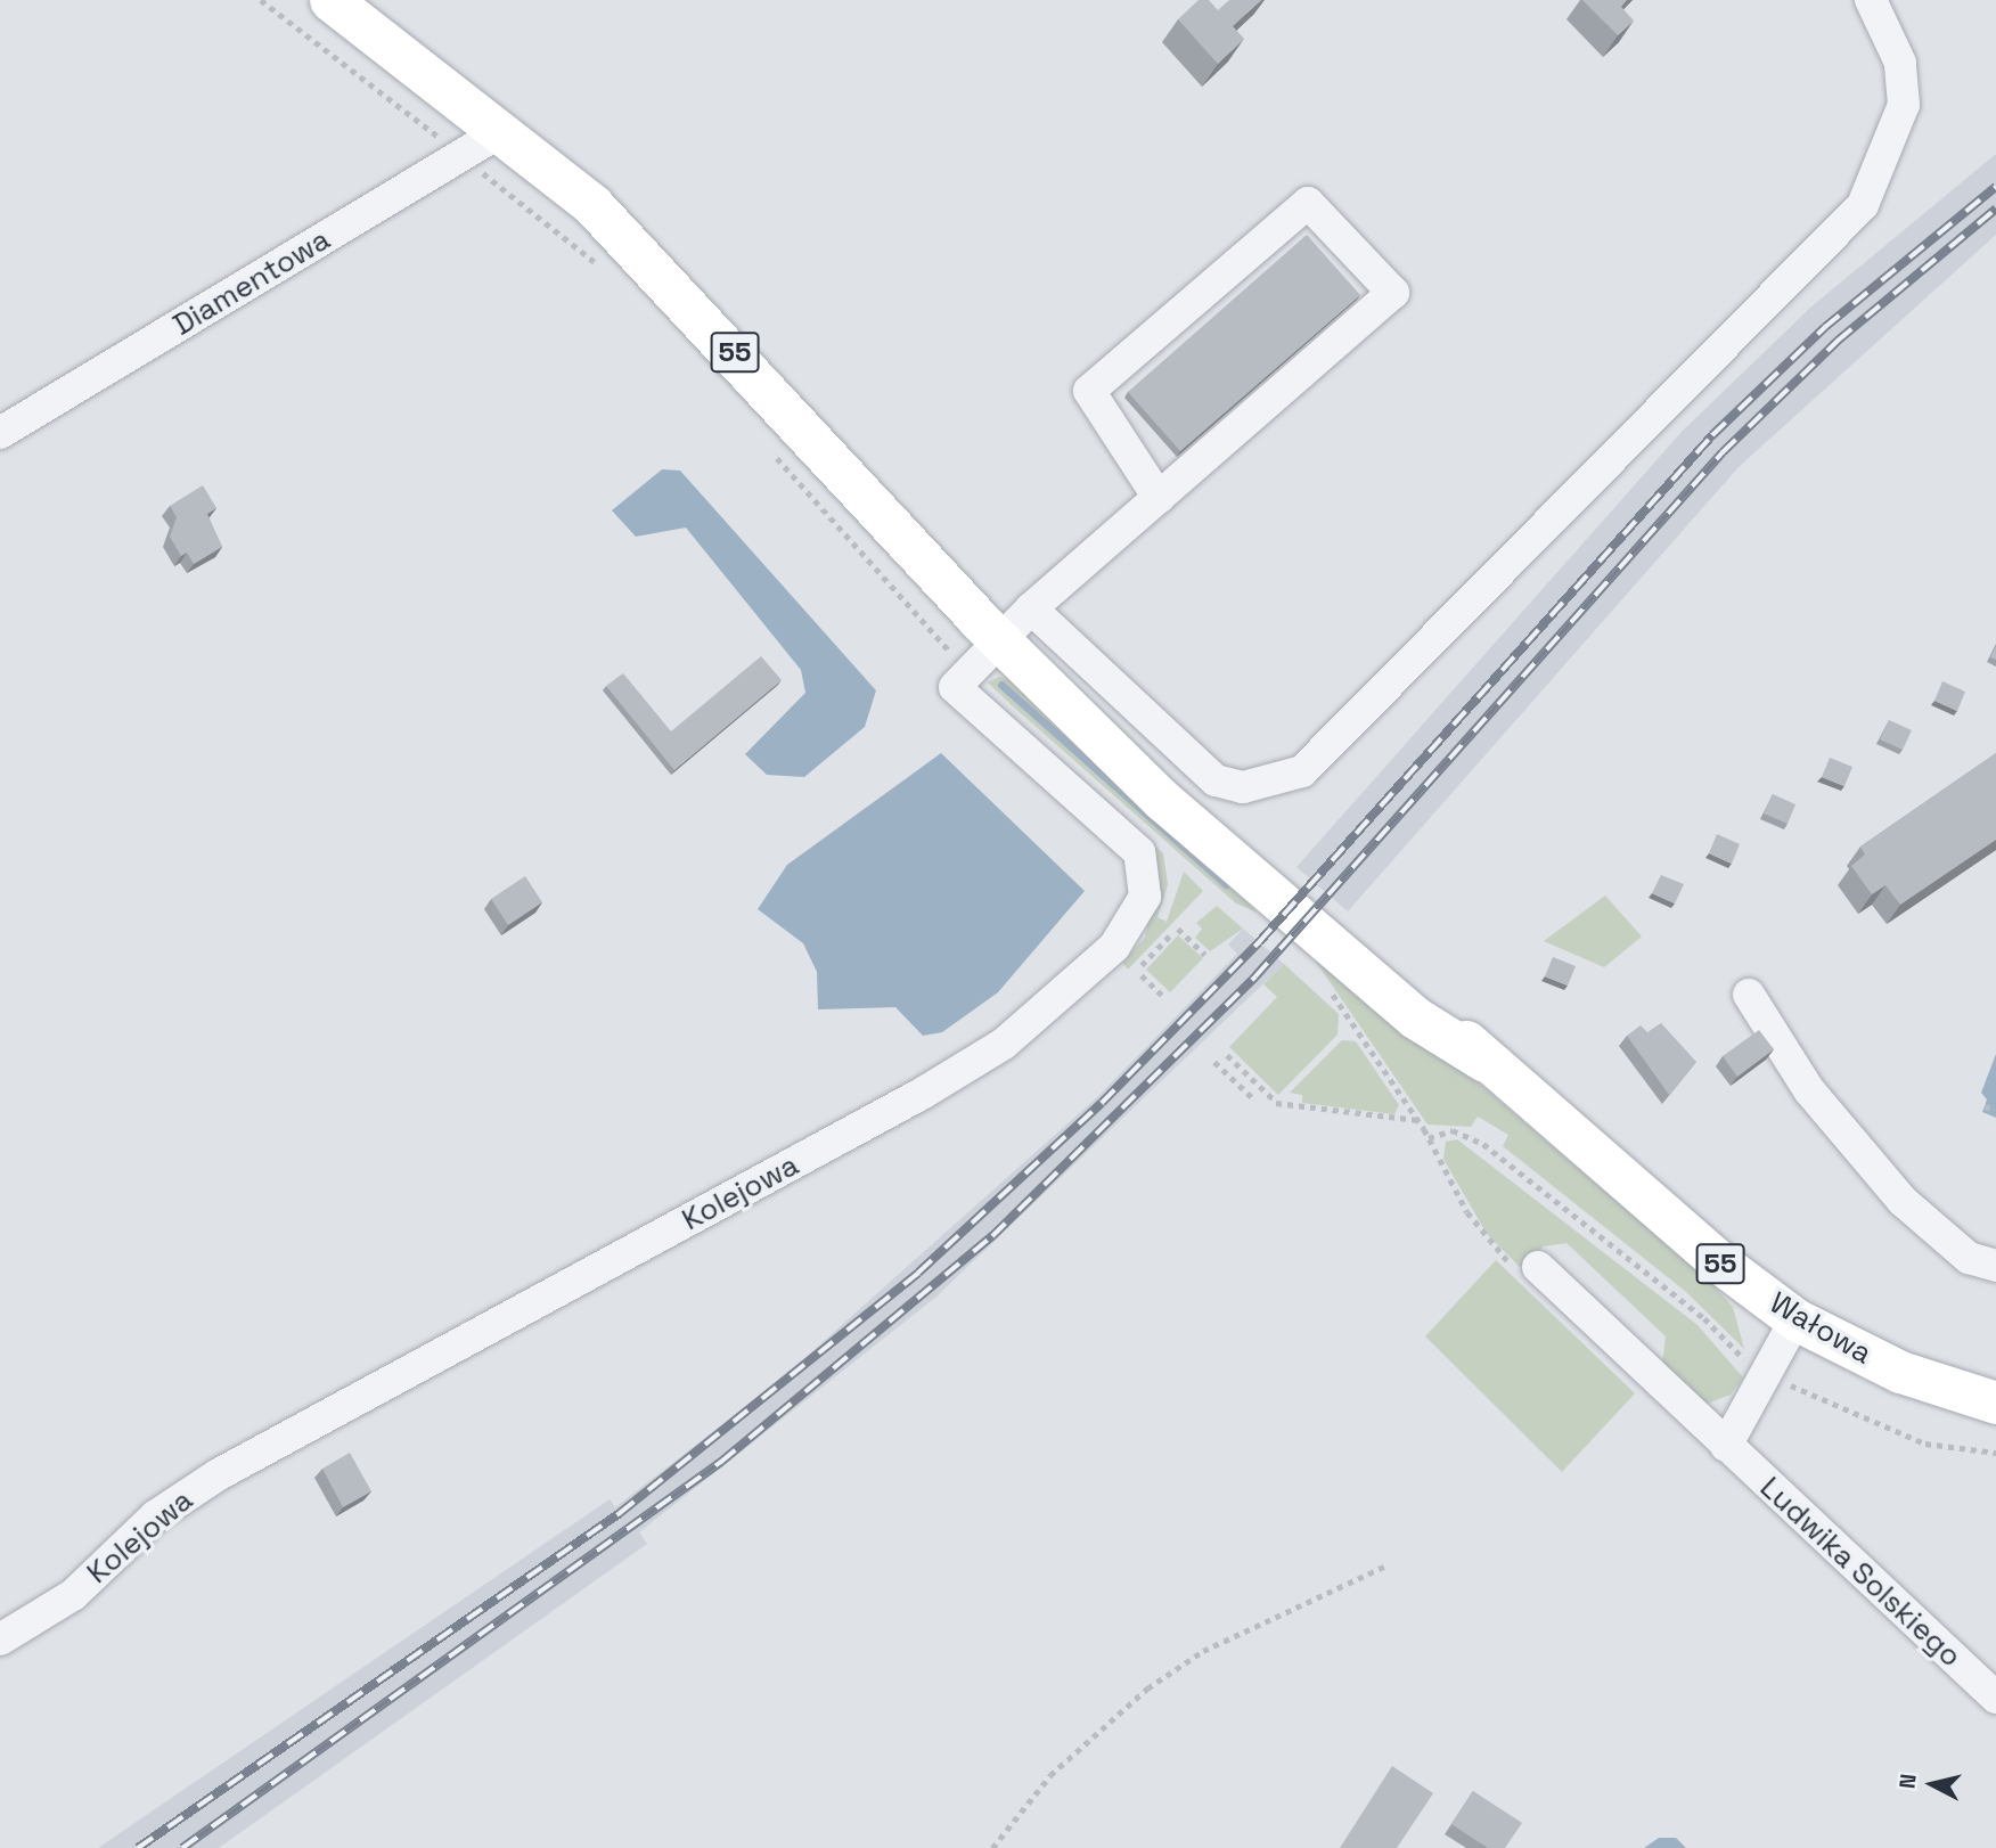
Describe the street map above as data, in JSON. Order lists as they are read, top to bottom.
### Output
{
  "streets": {
    "main road": ["55", "Wałowa"],
    "street": ["Diamentowa", "Kolejowa", "Ludwika Solskiego"]
  },
  "crossings": [
    ["Diamentowa", "55"],
    ["55", "Kolejowa"],
    ["55", "Wałowa"],
    ["Kolejowa", "Wałowa"]
  ],
  "north": "left"
}
